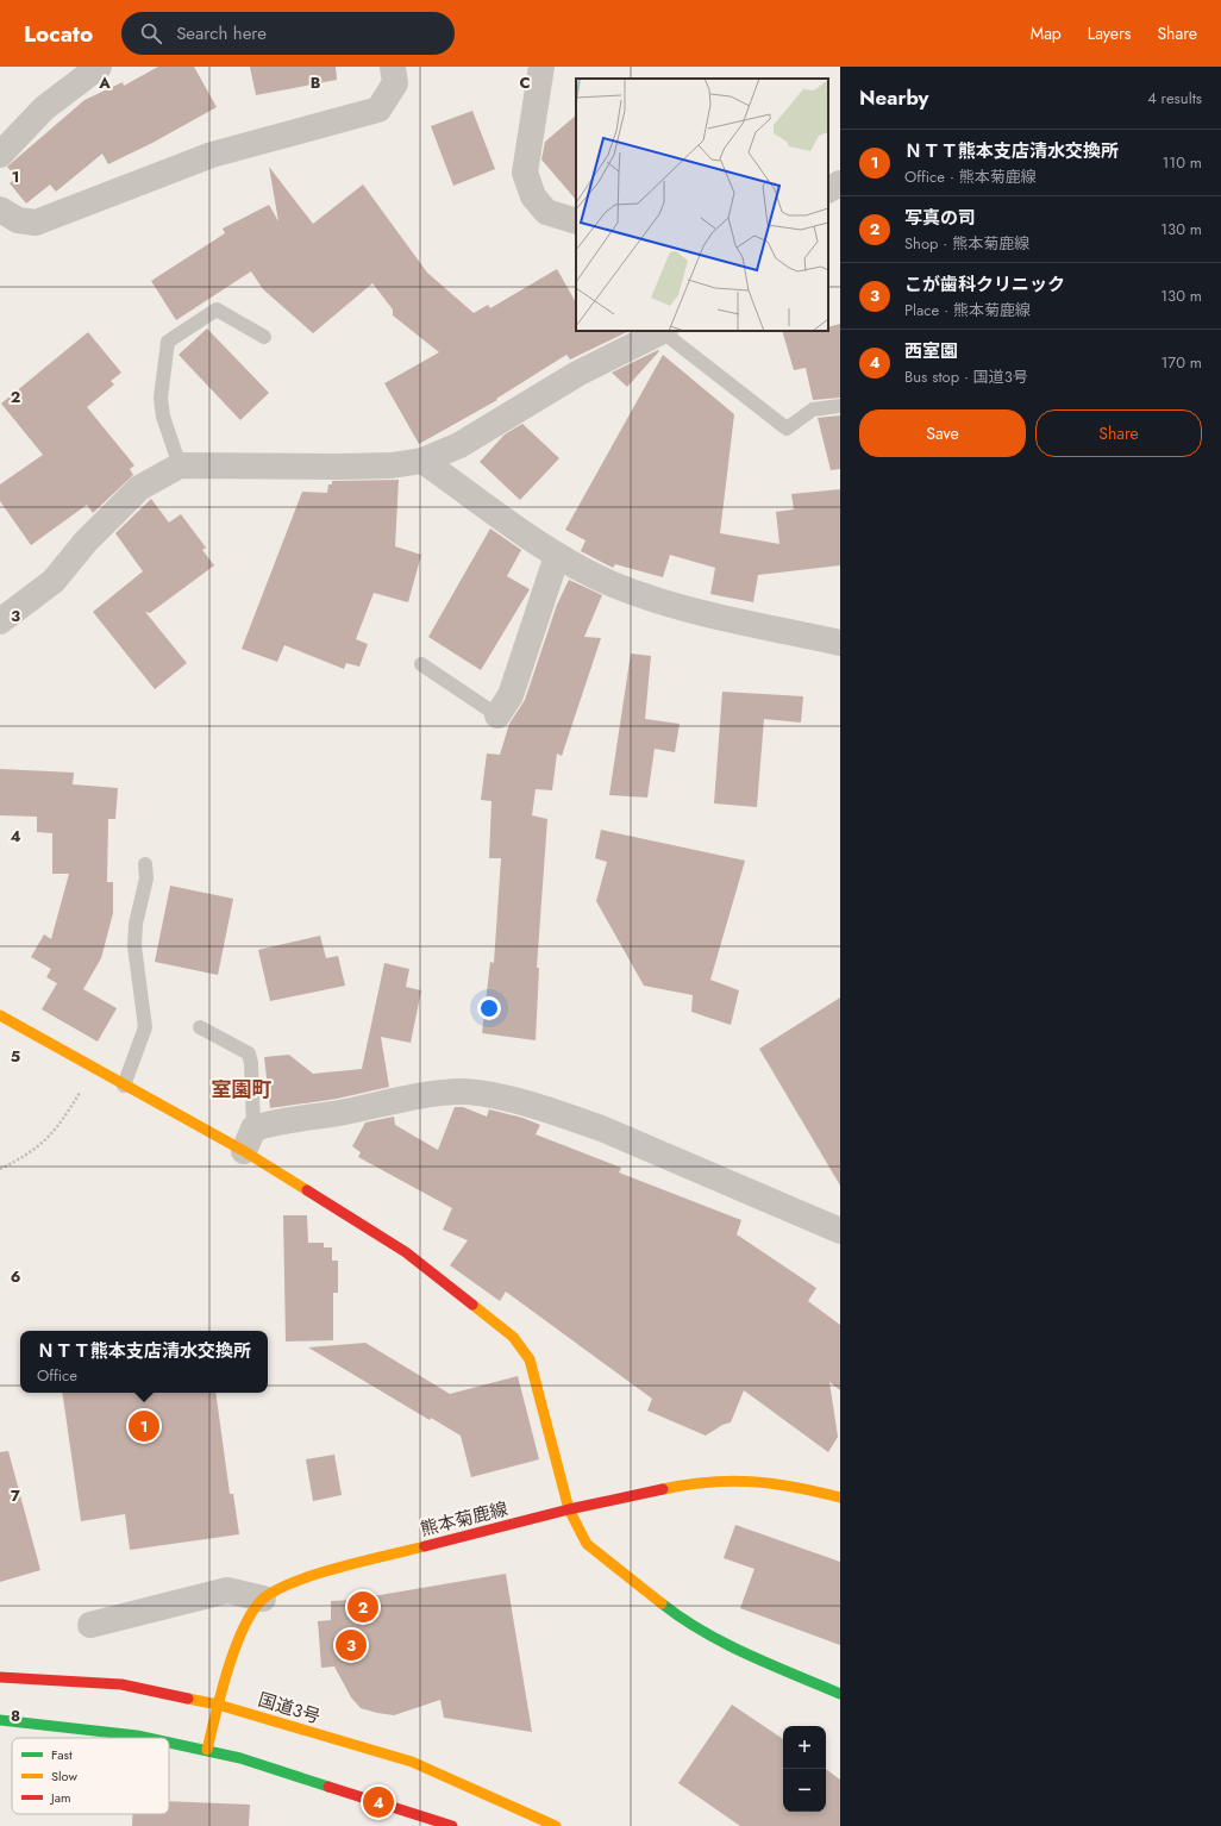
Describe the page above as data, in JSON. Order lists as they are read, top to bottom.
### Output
{
  "streets": {
    "main road": ["熊本菊鹿線", "国道3号"]
  },
  "districts": ["室園町"],
  "legend": ["Fast", "Slow", "Jam"],
  "page": {
    "header": "Locato",
    "search": "Search here",
    "nav": ["Map", "Layers", "Share"],
    "heading": ["Nearby", "4 results"],
    "list": [
      {
        "mark": "1",
        "name": "ＮＴＴ熊本支店清水交換所",
        "note": "Office · 熊本菊鹿線",
        "value": "110 m"
      },
      {
        "mark": "2",
        "name": "写真の司",
        "note": "Shop · 熊本菊鹿線",
        "value": "130 m"
      },
      {
        "mark": "3",
        "name": "こが歯科クリニック",
        "note": "Place · 熊本菊鹿線",
        "value": "130 m"
      },
      {
        "mark": "4",
        "name": "西室園",
        "note": "Bus stop · 国道3号",
        "value": "170 m"
      }
    ],
    "buttons": ["Save", "Share"],
    "popup": ["ＮＴＴ熊本支店清水交換所", "Office"],
    "pins": [
      "1",
      "2",
      "3",
      "4"
    ],
    "map_buttons": ["+", "−"]
  },
  "grid": {
    "columns": ["A", "B", "C"],
    "rows": [
      "1",
      "2",
      "3",
      "4",
      "5",
      "6",
      "7",
      "8"
    ]
  }
}
